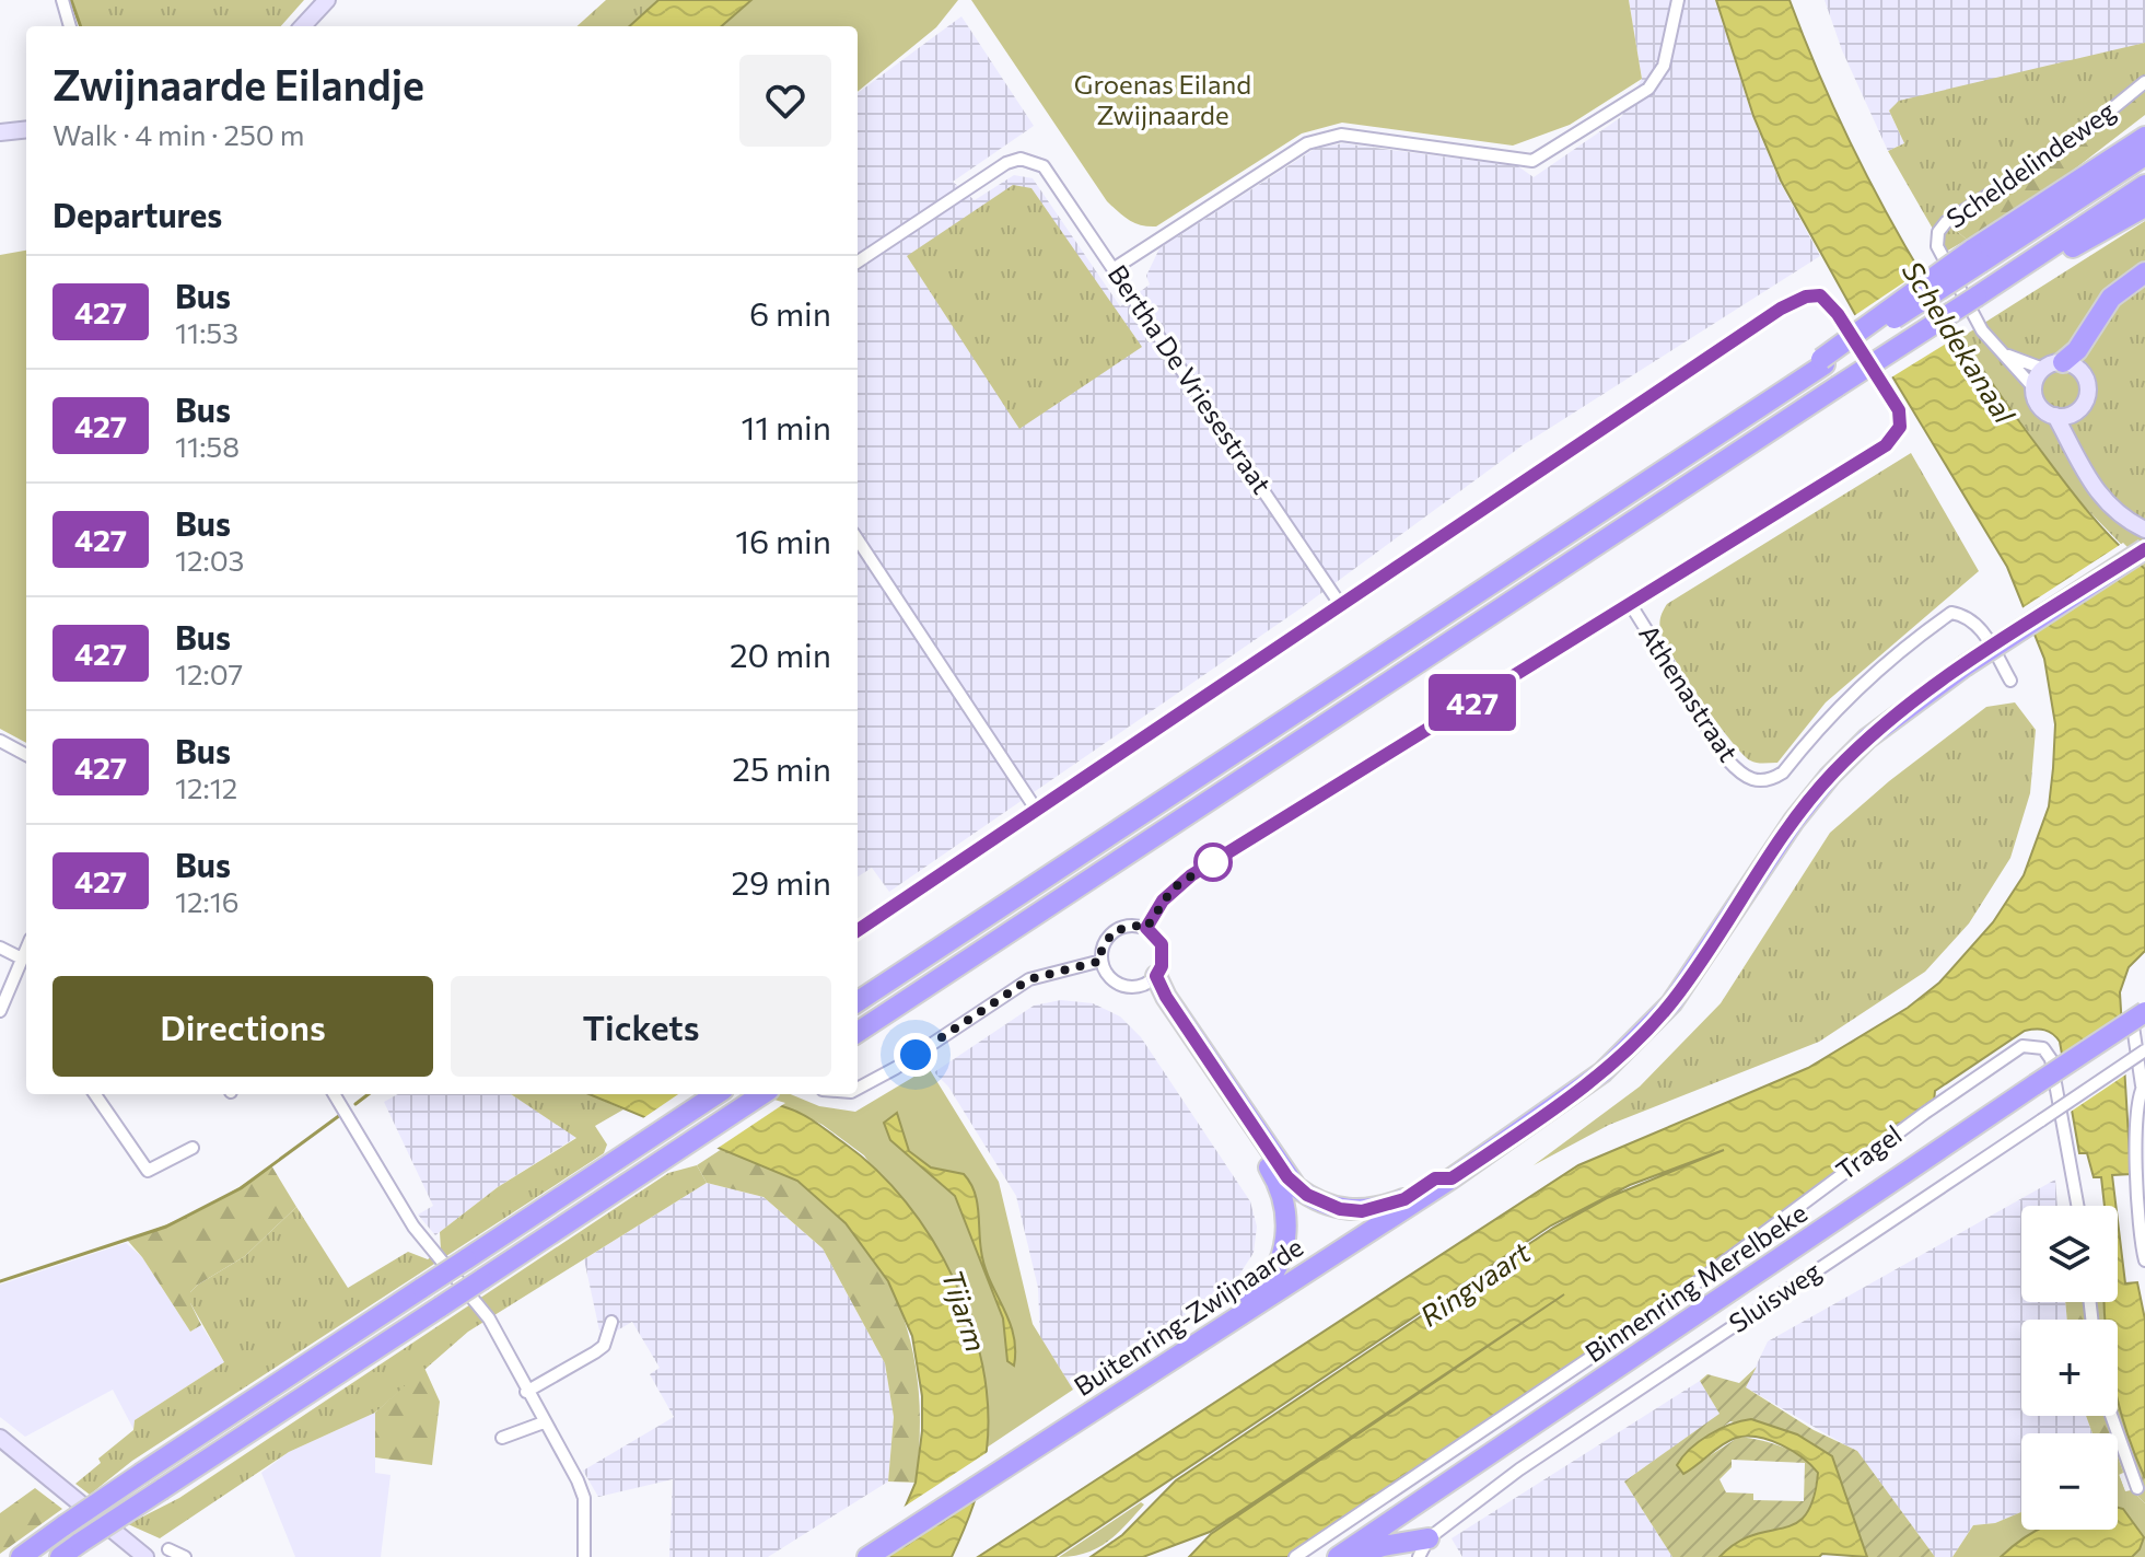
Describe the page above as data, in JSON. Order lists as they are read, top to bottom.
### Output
{
  "streets": {
    "highway": ["Binnenring Merelbeke", "Buitenring-Zwijnaarde"],
    "street": [
      "Scheldelindeweg",
      "Bertha De Vriesestraat",
      "Athenastraat",
      "Tragel",
      "Sluisweg"
    ]
  },
  "water": ["Scheldekanaal", "Ringvaart", "Tijarm"],
  "parks": ["Groenas Eiland Zwijnaarde"],
  "lines": ["bus line 427"],
  "page": {
    "on_map": "427",
    "heading": [
      ["Zwijnaarde Eilandje", "Walk · 4 min · 250 m"],
      "Departures"
    ],
    "list": [
      {
        "mark": "427",
        "name": "Bus",
        "note": "11:53",
        "value": "6 min"
      },
      {
        "mark": "427",
        "name": "Bus",
        "note": "11:58",
        "value": "11 min"
      },
      {
        "mark": "427",
        "name": "Bus",
        "note": "12:03",
        "value": "16 min"
      },
      {
        "mark": "427",
        "name": "Bus",
        "note": "12:07",
        "value": "20 min"
      },
      {
        "mark": "427",
        "name": "Bus",
        "note": "12:12",
        "value": "25 min"
      },
      {
        "mark": "427",
        "name": "Bus",
        "note": "12:16",
        "value": "29 min"
      }
    ],
    "buttons": ["Directions", "Tickets"],
    "map_buttons": ["+", "−"]
  }
}
